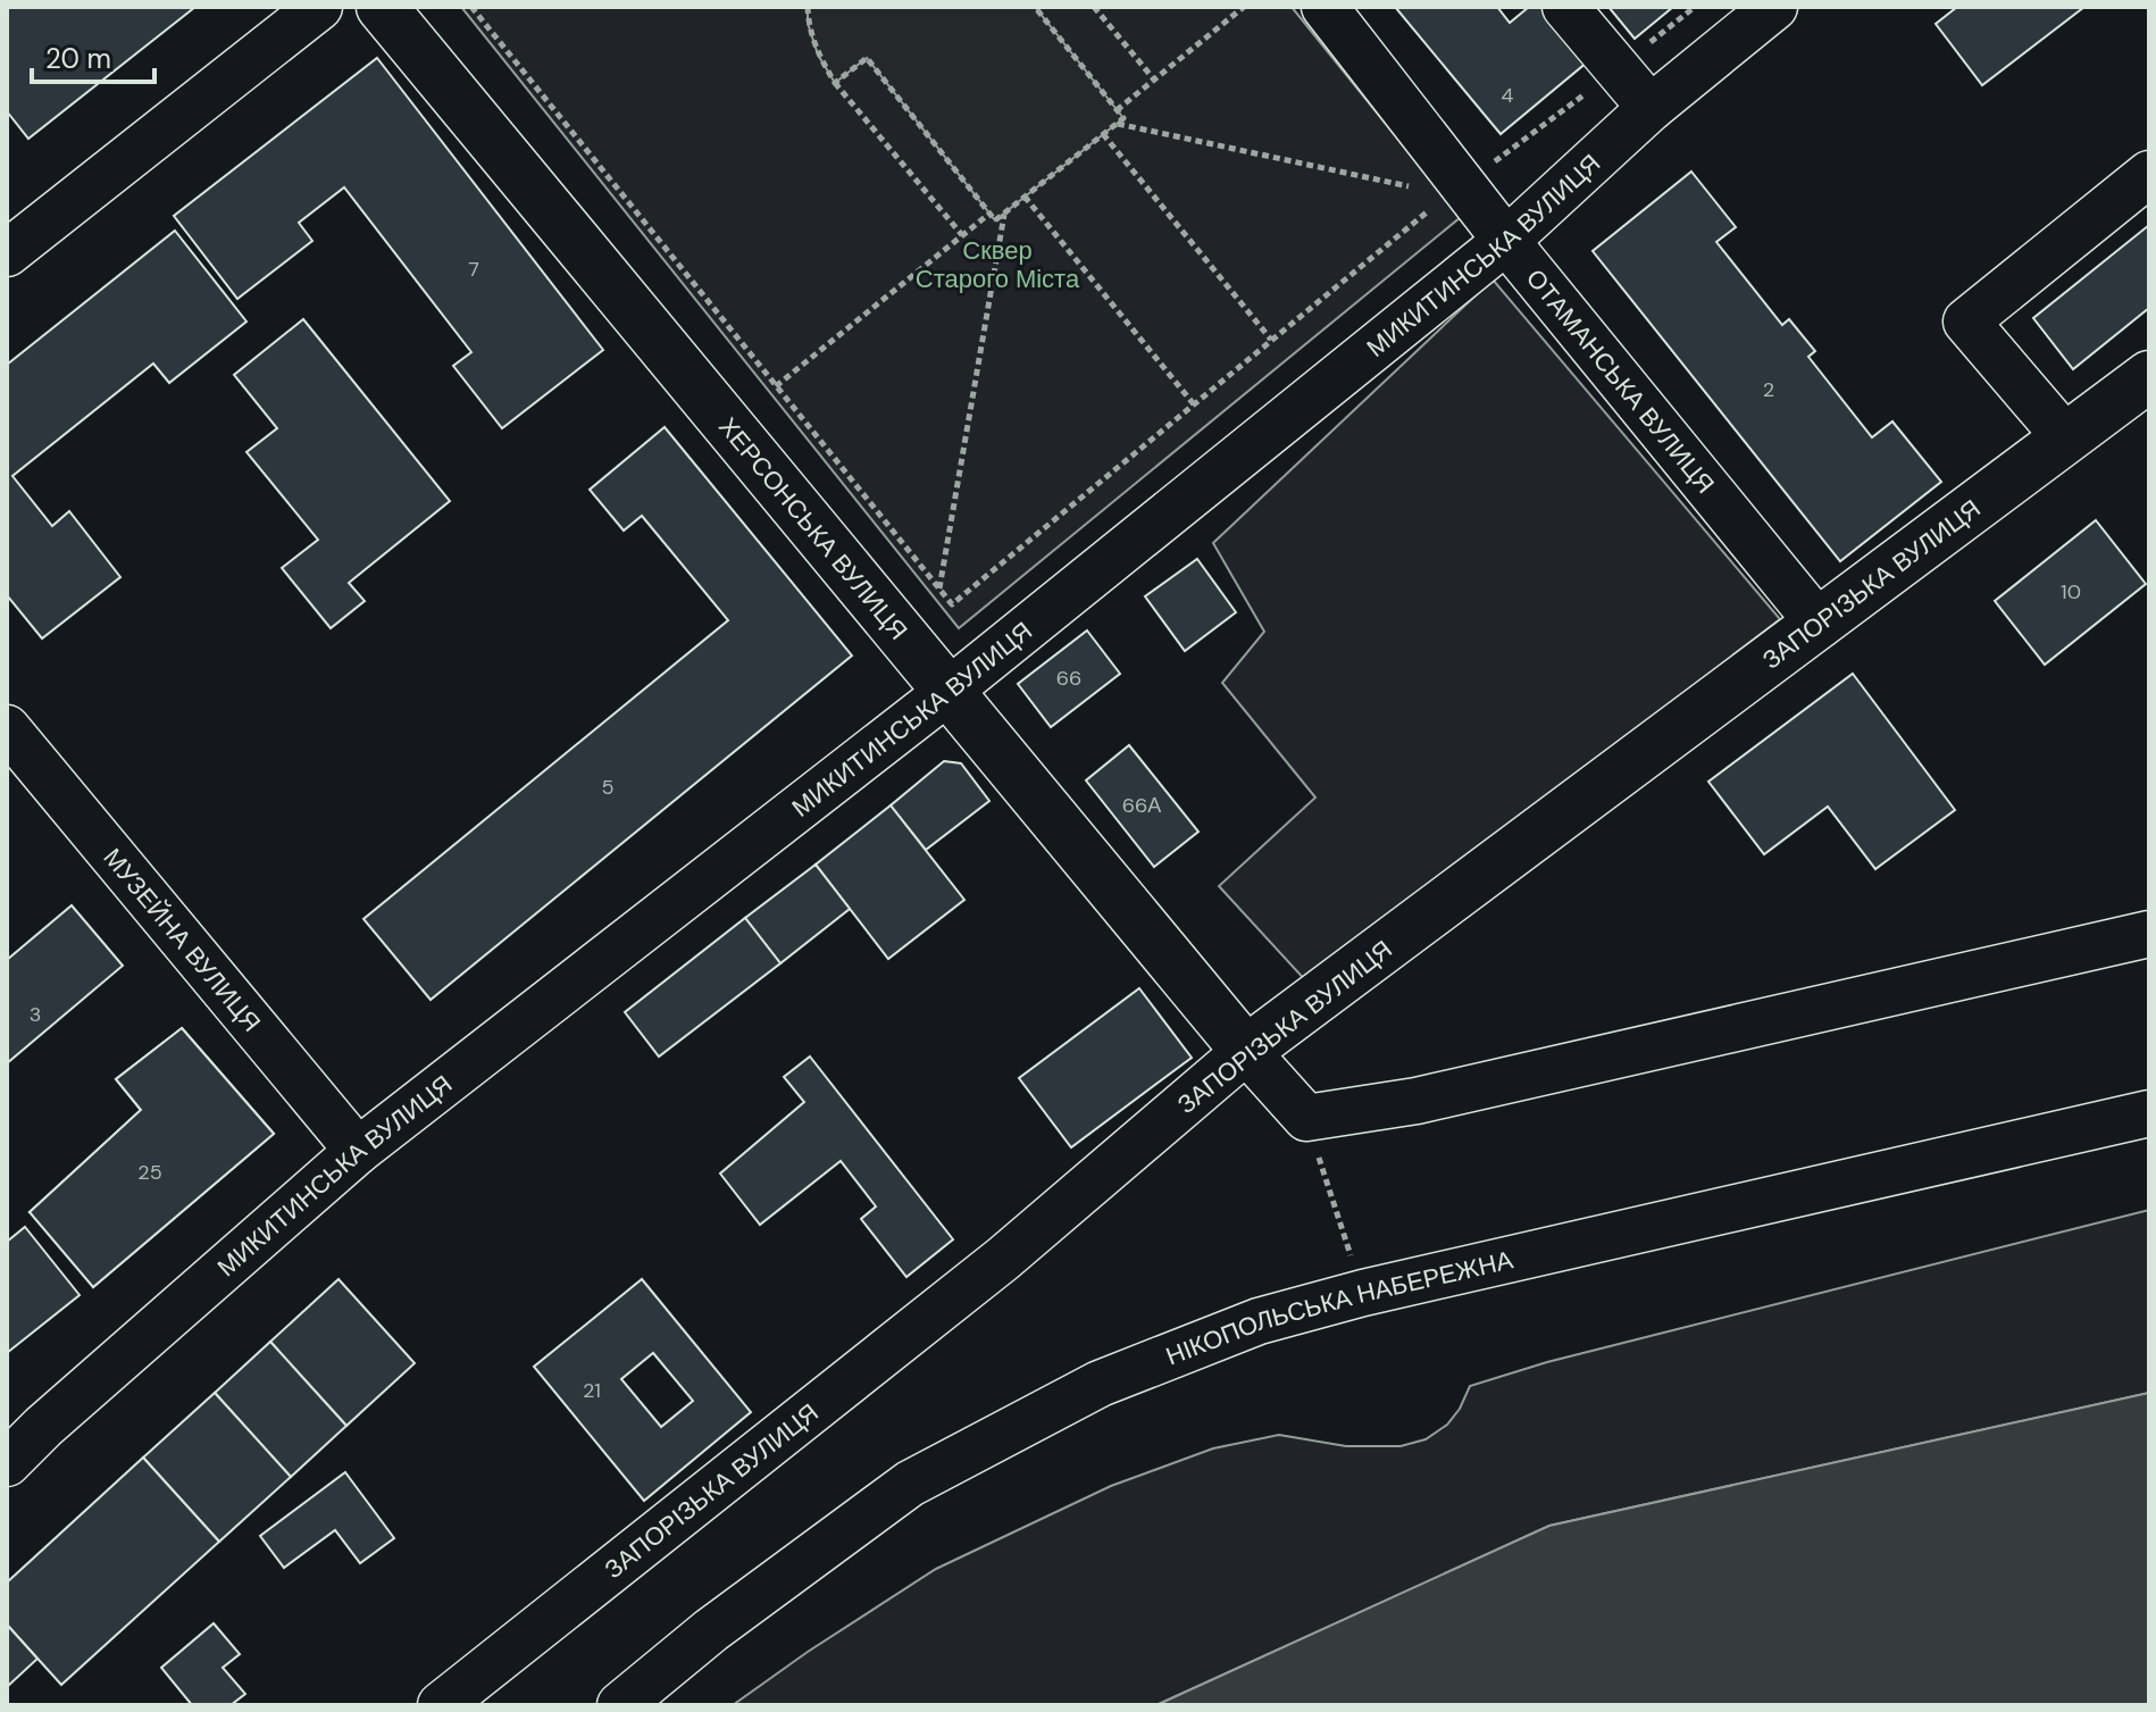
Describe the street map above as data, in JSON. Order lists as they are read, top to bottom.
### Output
{
  "streets": {
    "main road": ["ХЕРСОНСЬКА ВУЛИЦЯ", "ЗАПОРІЗЬКА ВУЛИЦЯ"],
    "street": [
      "МИКИТИНСЬКА ВУЛИЦЯ",
      "ОТАМАНСЬКА ВУЛИЦЯ",
      "МУЗЕЙНА ВУЛИЦЯ",
      "НІКОПОЛЬСЬКА НАБЕРЕЖНА"
    ]
  },
  "crossings": [
    ["МИКИТИНСЬКА ВУЛИЦЯ", "ОТАМАНСЬКА ВУЛИЦЯ"],
    ["МИКИТИНСЬКА ВУЛИЦЯ", "ХЕРСОНСЬКА ВУЛИЦЯ"],
    ["МИКИТИНСЬКА ВУЛИЦЯ", "МУЗЕЙНА ВУЛИЦЯ"],
    ["ОТАМАНСЬКА ВУЛИЦЯ", "ЗАПОРІЗЬКА ВУЛИЦЯ"],
    ["ХЕРСОНСЬКА ВУЛИЦЯ", "ЗАПОРІЗЬКА ВУЛИЦЯ"]
  ],
  "parks": ["Сквер Старого Міста"],
  "house_numbers": [
    "4",
    "7",
    "2",
    "10",
    "66",
    "5",
    "66А",
    "3",
    "25",
    "21"
  ],
  "scale_bar": "20 m"
}
